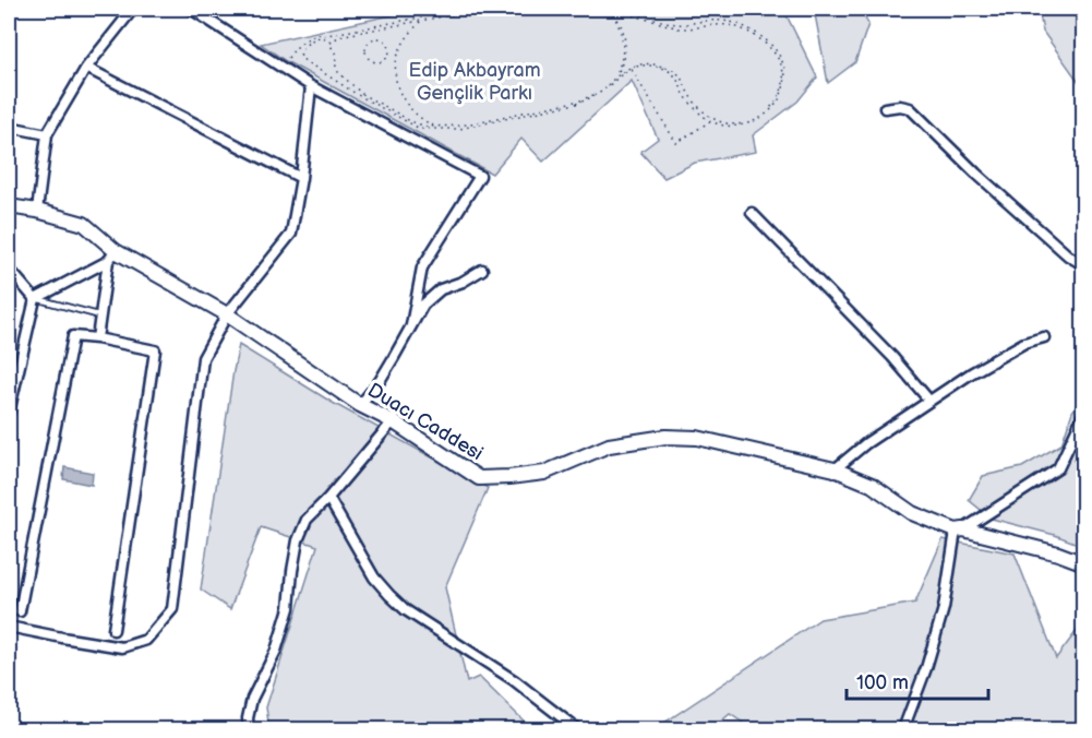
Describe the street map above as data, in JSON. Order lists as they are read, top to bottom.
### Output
{
  "streets": {
    "street": ["Duacı Caddesi"]
  },
  "parks": ["Edip Akbayram Gençlik Parkı"],
  "scale_bar": "100 m"
}
